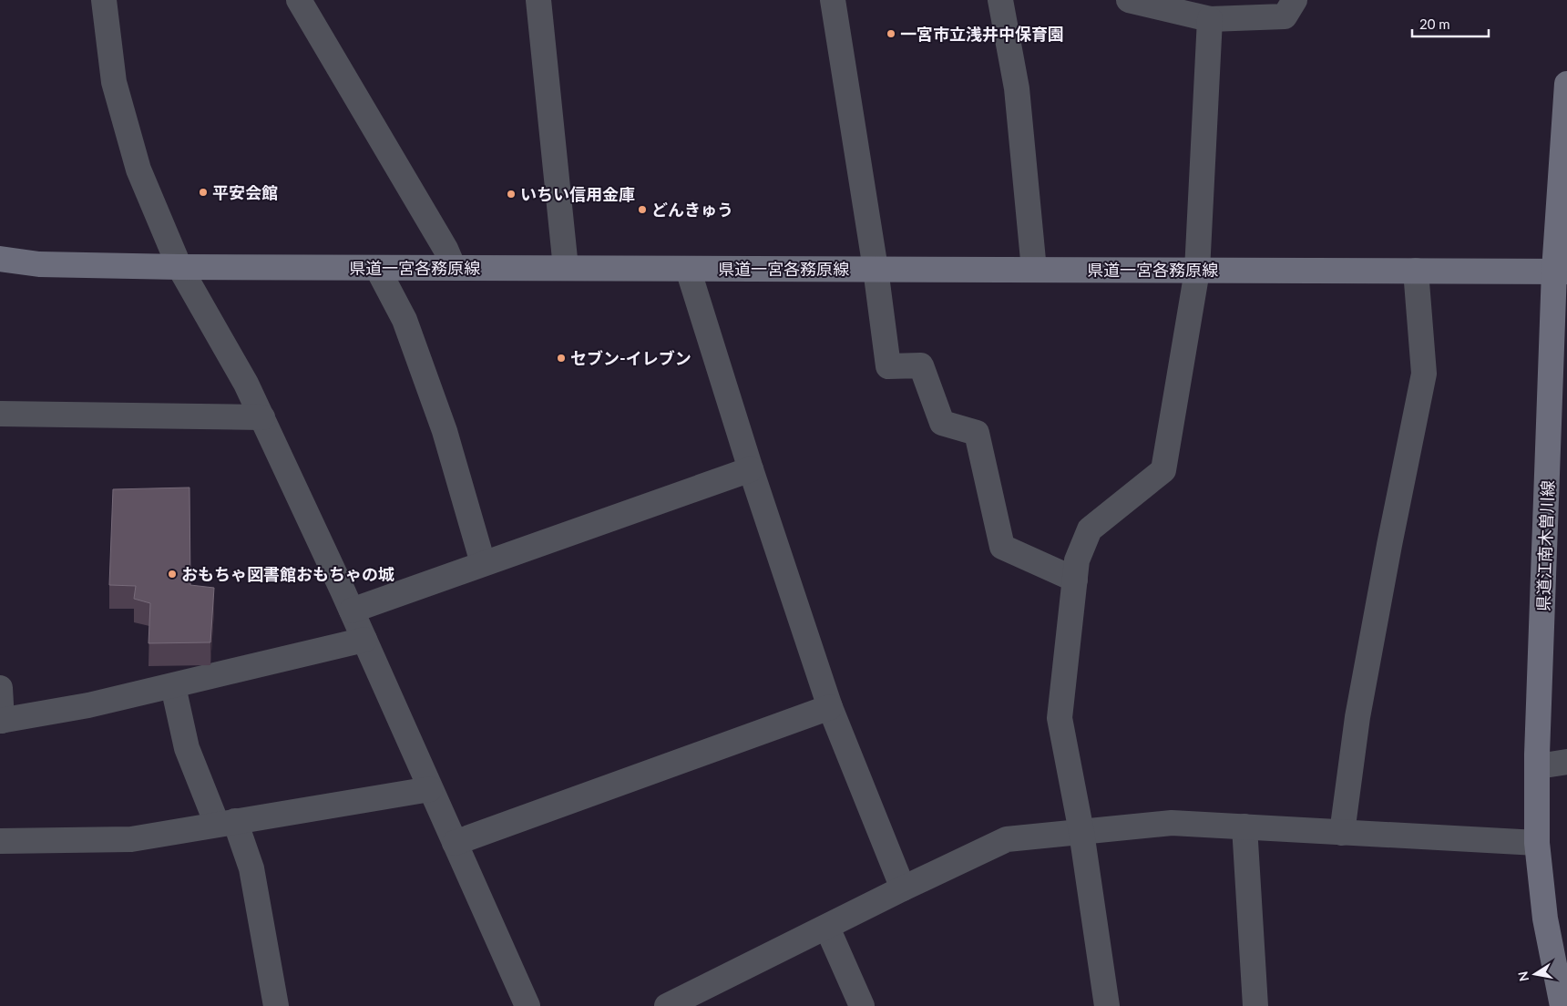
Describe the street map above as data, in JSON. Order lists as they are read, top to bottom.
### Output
{
  "streets": {
    "main road": ["県道一宮各務原線", "県道江南木曽川線"]
  },
  "crossings": [
    ["県道一宮各務原線", "県道江南木曽川線"]
  ],
  "places": [
    "一宮市立浅井中保育園",
    "平安会館",
    "いちい信用金庫",
    "どんきゅう",
    "セブン-イレブン",
    "おもちゃ図書館おもちゃの城"
  ],
  "scale_bar": "20 m",
  "north": "left"
}
